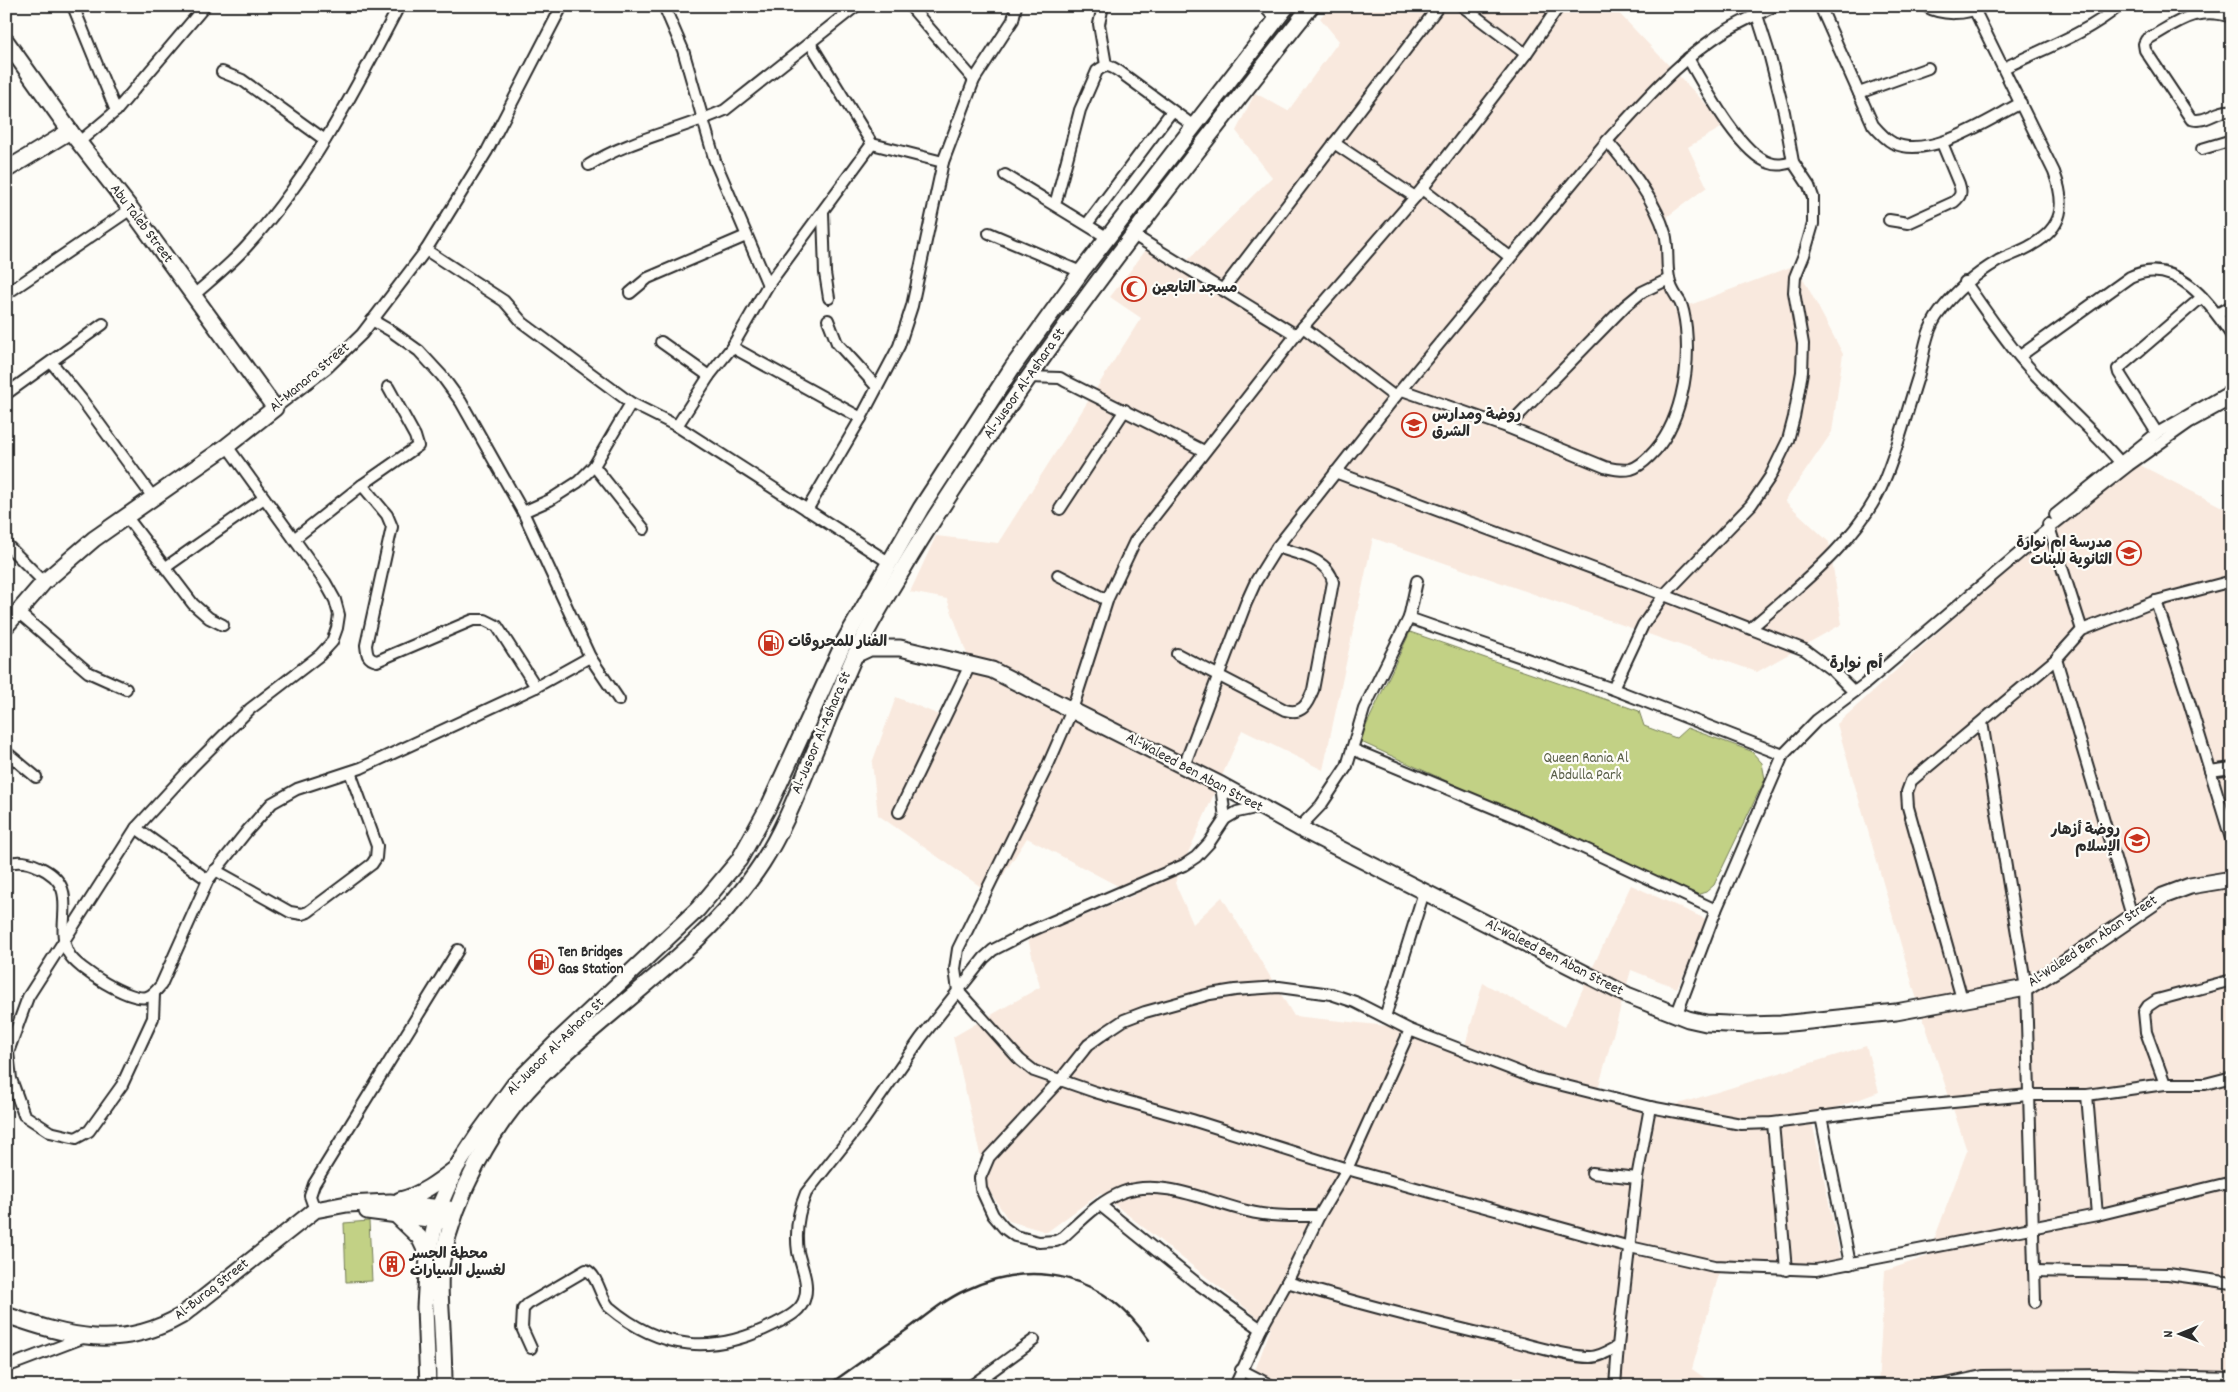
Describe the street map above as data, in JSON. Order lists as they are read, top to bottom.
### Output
{
  "streets": {
    "main road": [
      "Abu Taleb Street",
      "Al-Manara Street",
      "Al-Jusoor Al-Ashara St",
      "Al-Waleed Ben Aban Street",
      "Al-Buraq Street"
    ]
  },
  "crossings": [
    ["Abu Taleb Street", "Al-Manara Street"],
    ["Al-Jusoor Al-Ashara St", "Al-Waleed Ben Aban Street"],
    ["Al-Jusoor Al-Ashara St", "Al-Buraq Street"]
  ],
  "districts": ["أم نوارة"],
  "parks": ["Queen Rania Al Abdulla Park"],
  "places": {
    "mosque": ["مسجد التابعين"],
    "school or university": ["روضة ومدارس الشرق", "مدرسة ام نوارة الثانوية للبنات", "روضة أزهار الإسلام"],
    "fuel station": ["الفنار للمحروقات", "Ten Bridges Gas Station"],
    "building": ["محطة الجسر لغسيل السيارات"]
  },
  "north": "left"
}
